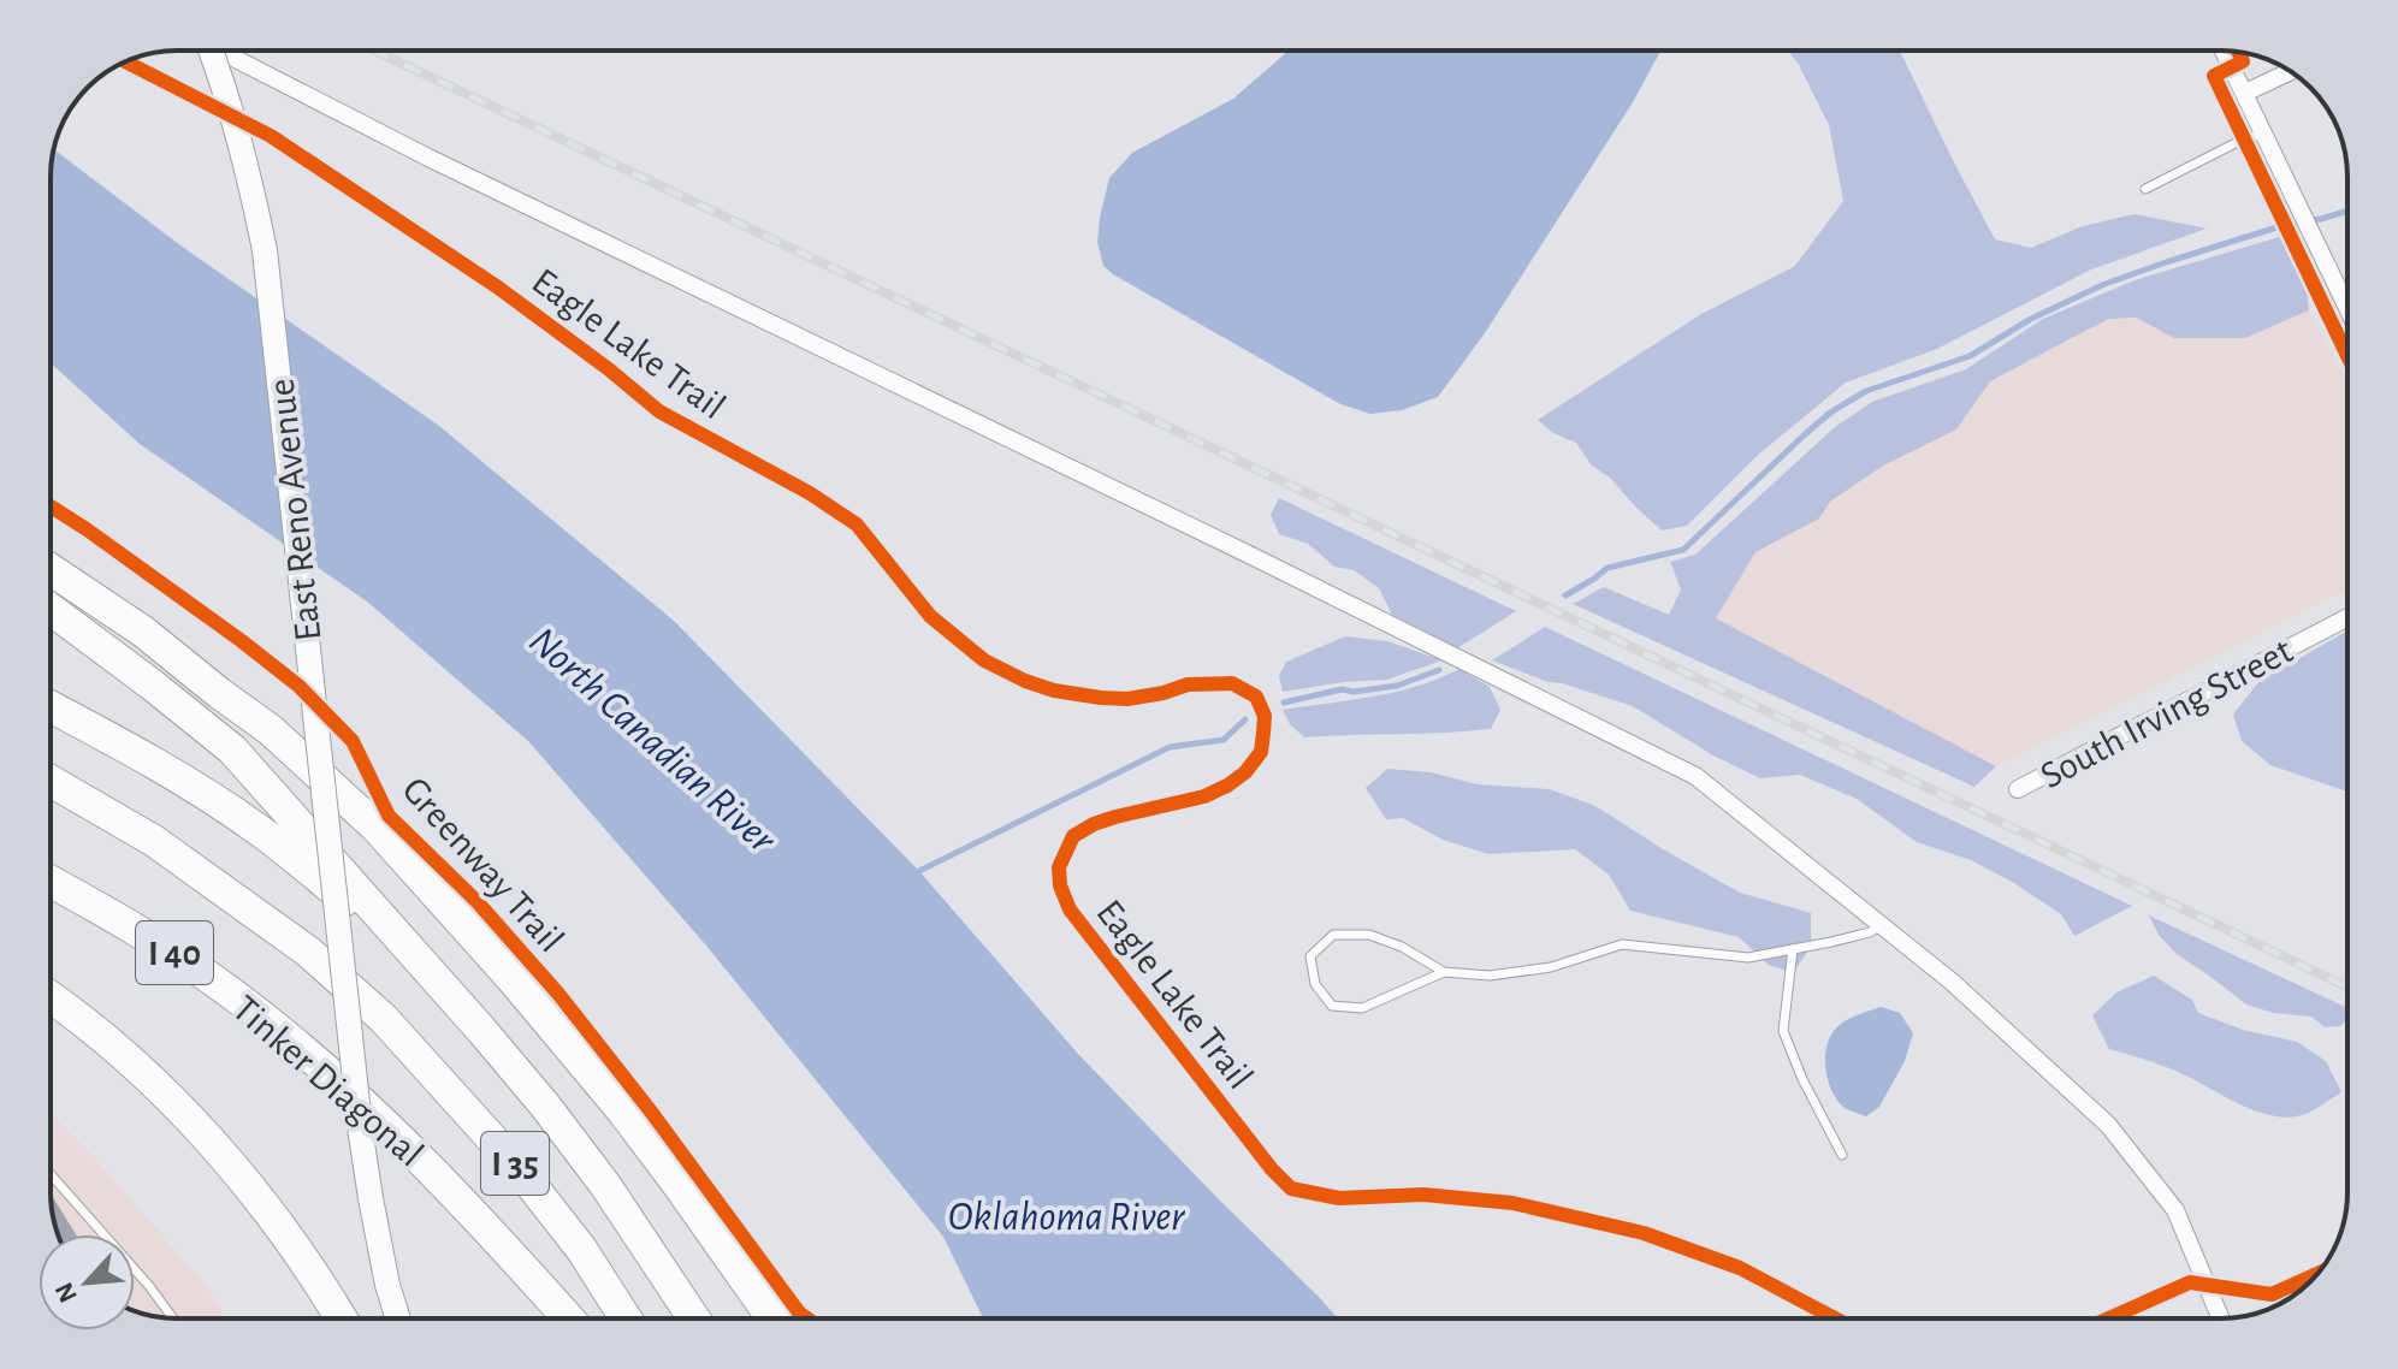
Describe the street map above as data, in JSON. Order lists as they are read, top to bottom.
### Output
{
  "streets": {
    "highway": ["I 40", "Tinker Diagonal", "I 35"],
    "main road": ["East Reno Avenue"],
    "street": ["South Irving Street"],
    "cycle path": ["Eagle Lake Trail", "Greenway Trail"]
  },
  "water": ["North Canadian River", "Oklahoma River"],
  "north": "bottom left"
}
